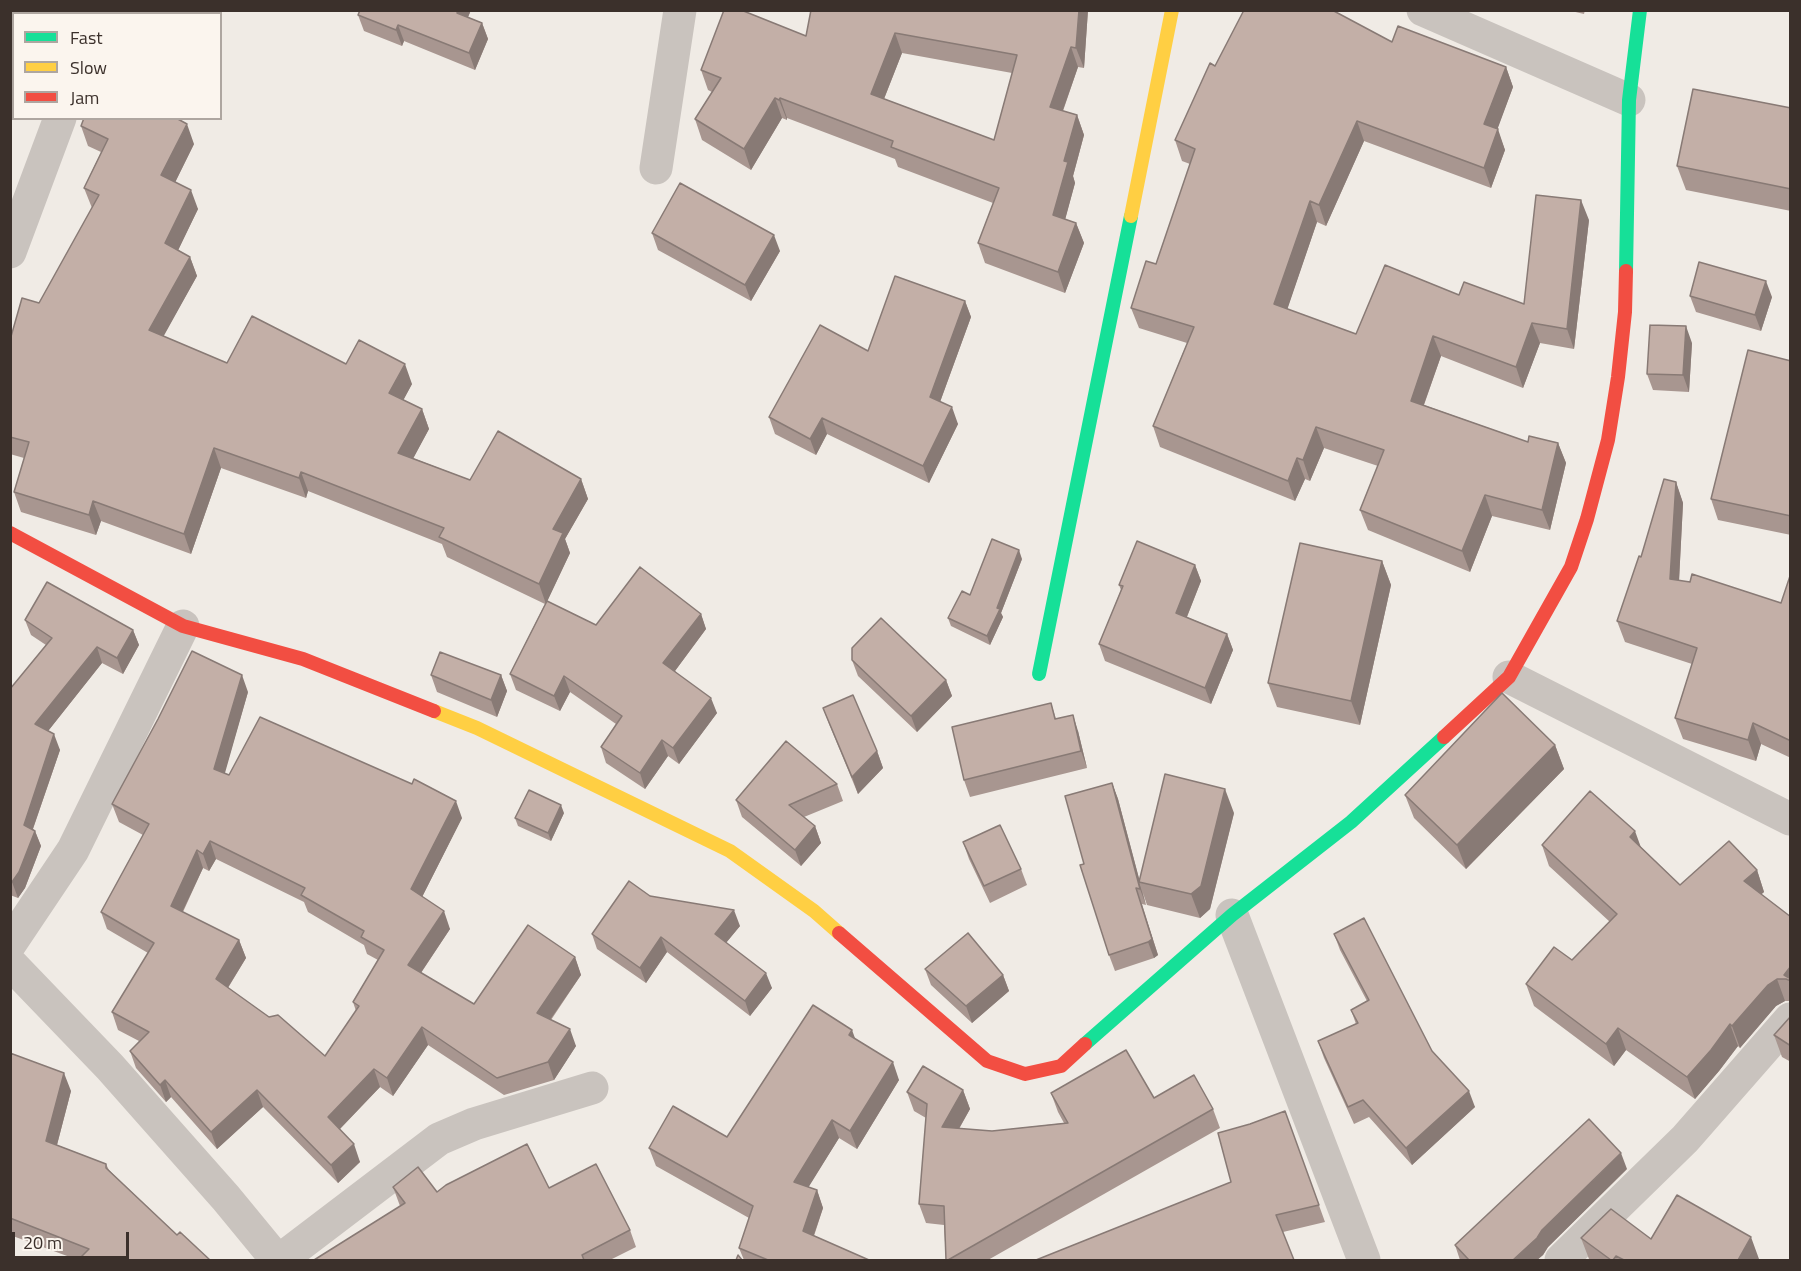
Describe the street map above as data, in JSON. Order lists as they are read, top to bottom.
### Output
{
  "legend": ["Fast", "Slow", "Jam"],
  "scale_bar": "20 m"
}
